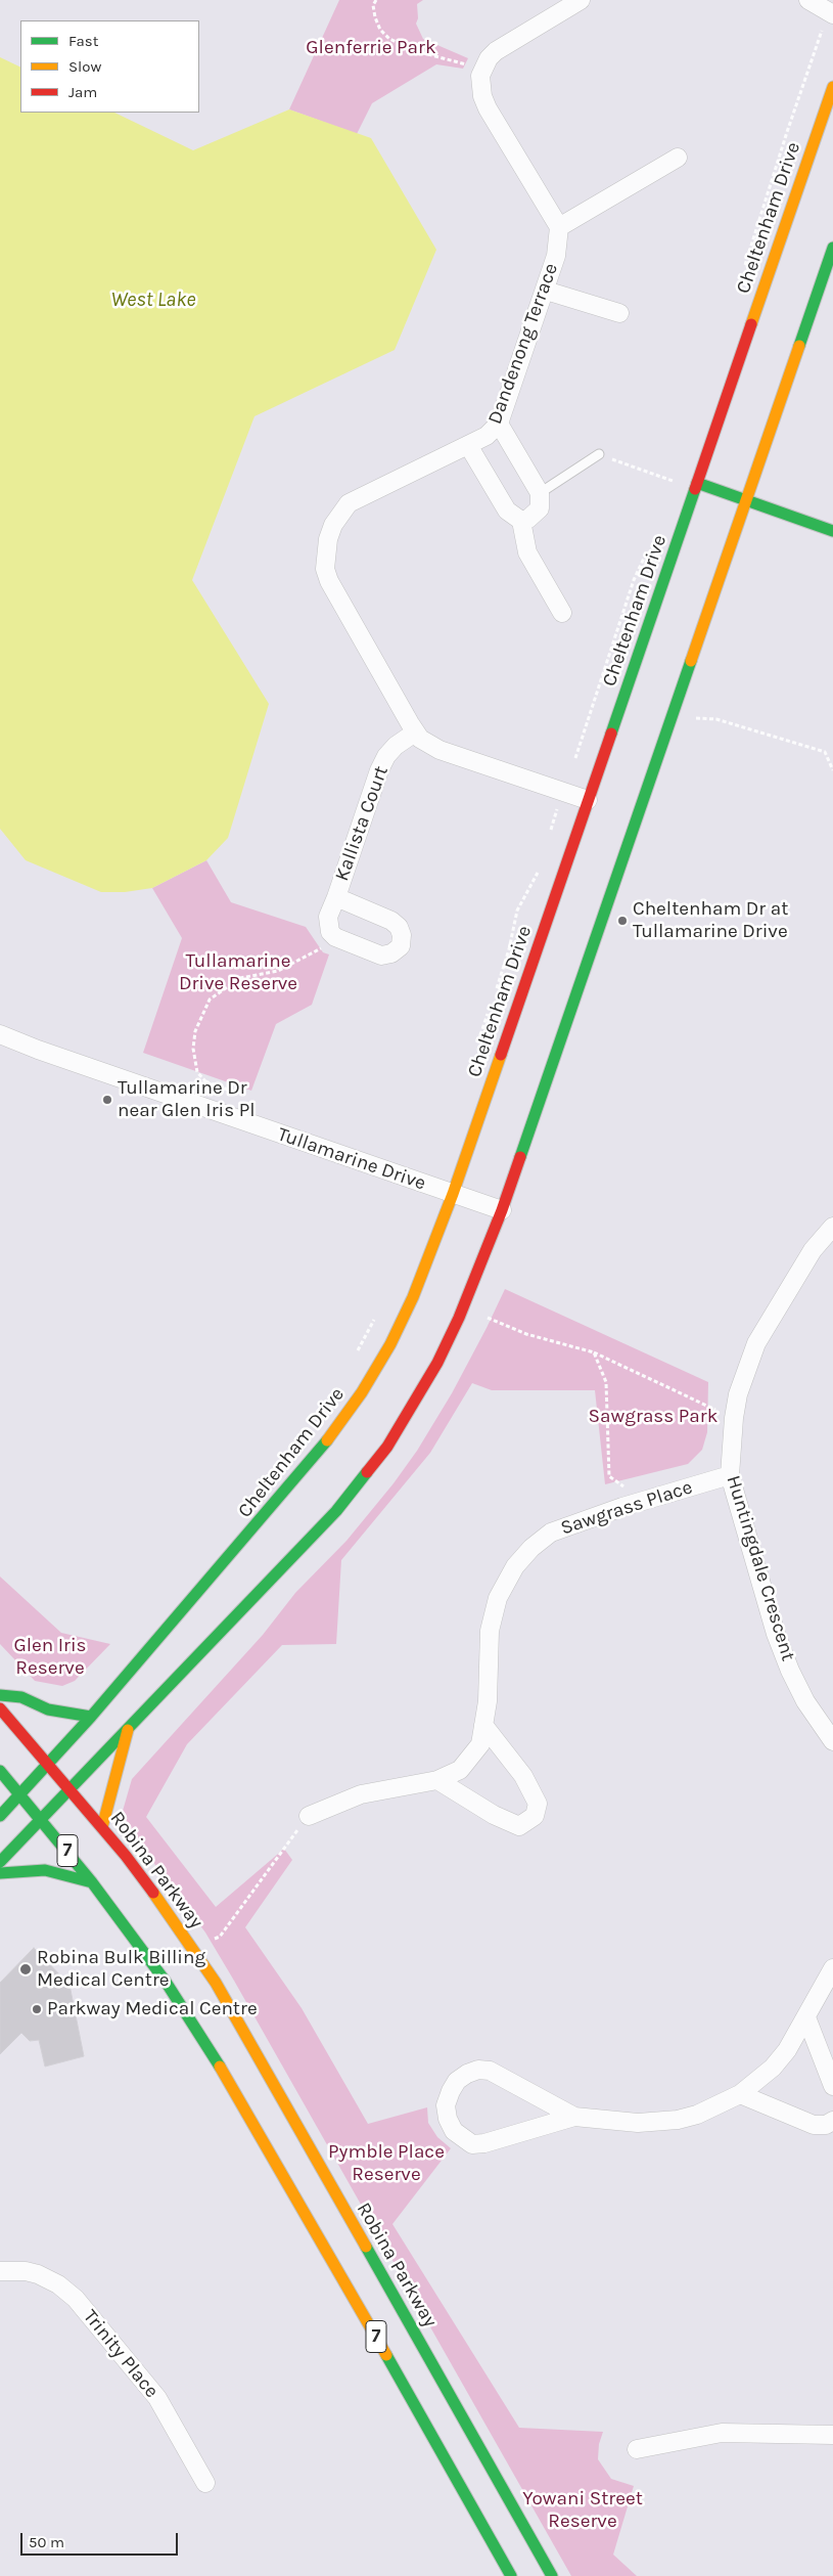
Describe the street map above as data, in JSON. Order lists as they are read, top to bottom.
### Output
{
  "streets": {
    "main road": ["Cheltenham Drive", "7", "Robina Parkway"],
    "street": [
      "Dandenong Terrace",
      "Kallista Court",
      "Tullamarine Drive",
      "Sawgrass Place",
      "Huntingdale Crescent",
      "Trinity Place"
    ]
  },
  "crossings": [
    ["Cheltenham Drive", "Dandenong Terrace"],
    ["Cheltenham Drive", "Tullamarine Drive"],
    ["Cheltenham Drive", "7"],
    ["Cheltenham Drive", "Robina Parkway"],
    ["Dandenong Terrace", "Kallista Court"],
    ["Sawgrass Place", "Huntingdale Crescent"]
  ],
  "water": ["West Lake"],
  "parks": [
    "Glenferrie Park",
    "Tullamarine Drive Reserve",
    "Sawgrass Park",
    "Glen Iris Reserve",
    "Pymble Place Reserve",
    "Yowani Street Reserve"
  ],
  "places": [
    "Cheltenham Dr at Tullamarine Drive",
    "Tullamarine Dr near Glen Iris Pl",
    "Robina Bulk Billing Medical Centre",
    "Parkway Medical Centre"
  ],
  "legend": ["Fast", "Slow", "Jam"],
  "scale_bar": "50 m"
}
